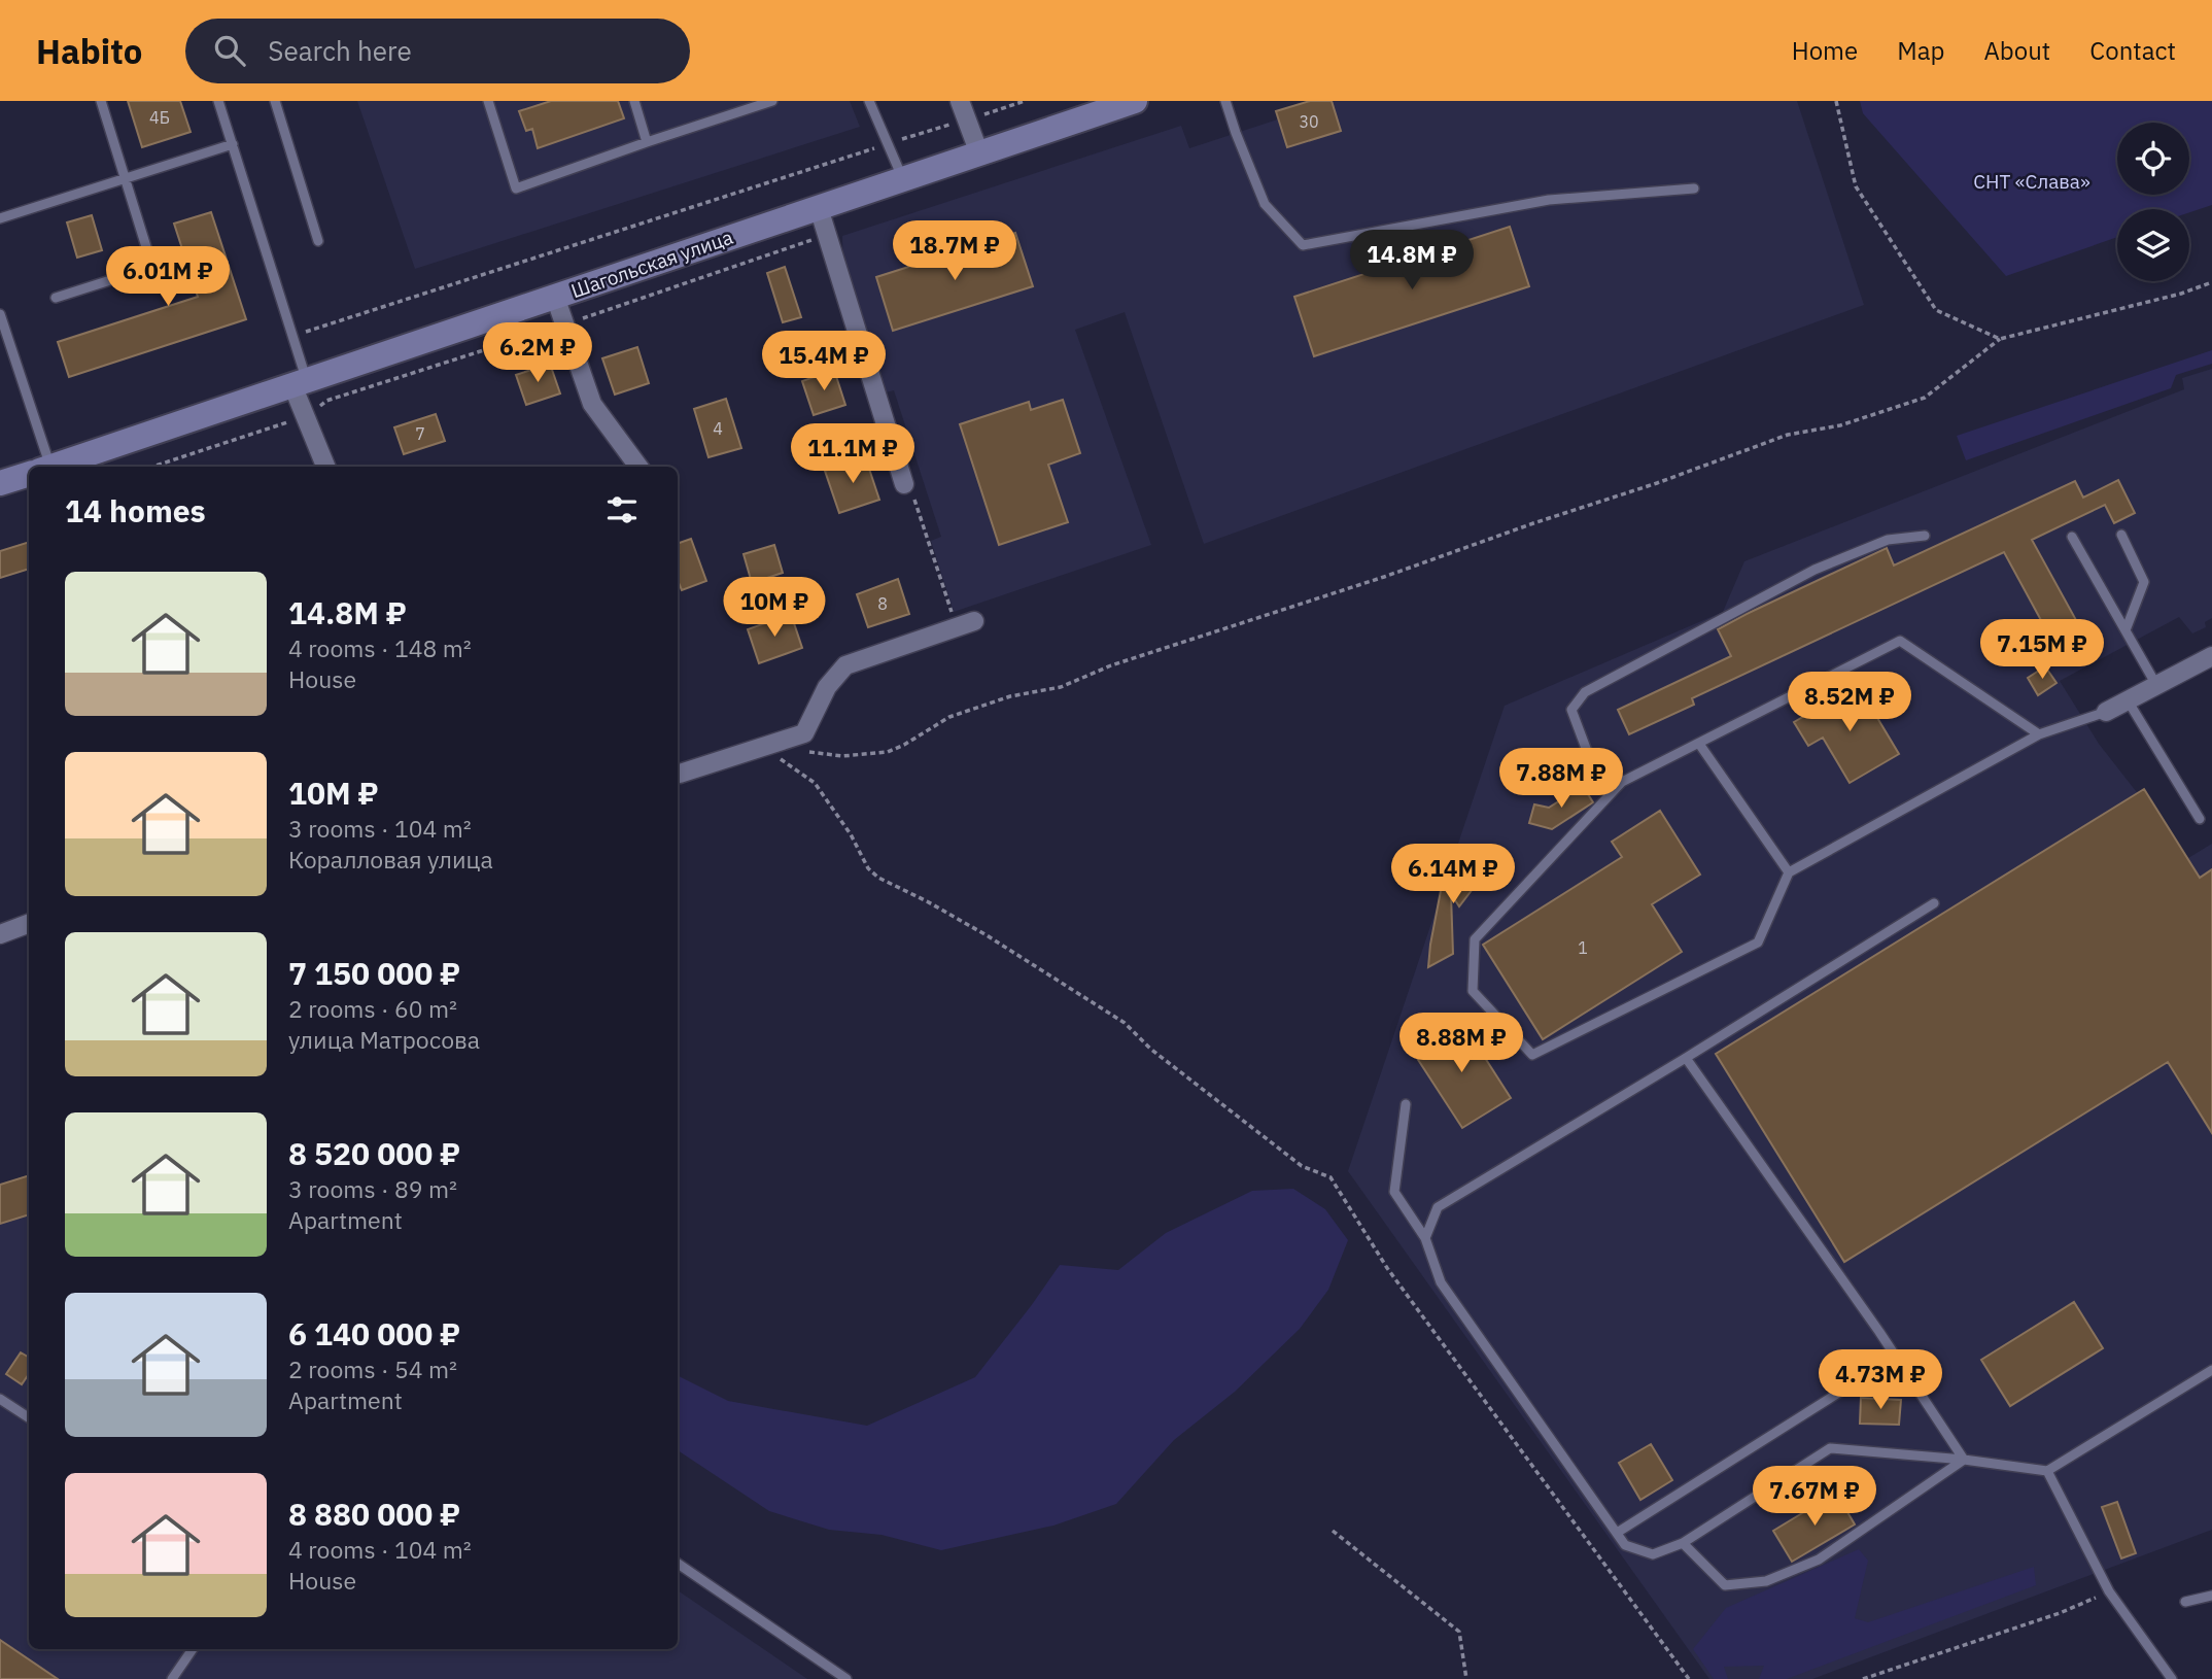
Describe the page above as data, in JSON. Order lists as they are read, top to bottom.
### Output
{
  "streets": {
    "main road": ["Шагольская улица"]
  },
  "parks": ["СНТ «Слава»"],
  "house_numbers": [
    "4Б",
    "30",
    "4",
    "7",
    "8",
    "1"
  ],
  "page": {
    "header": "Habito",
    "search": "Search here",
    "nav": [
      "Home",
      "Map",
      "About",
      "Contact"
    ],
    "price": [
      "18.7M ₽",
      "14.8M ₽",
      "6.01M ₽",
      "6.2M ₽",
      "15.4M ₽",
      "11.1M ₽",
      "10M ₽",
      "7.15M ₽",
      "8.52M ₽",
      "7.88M ₽",
      "6.14M ₽",
      "8.88M ₽",
      "4.73M ₽",
      "7.67M ₽"
    ],
    "heading": "14 homes",
    "list": [
      {
        "name": "14.8M ₽",
        "note": "4 rooms · 148 m² · House"
      },
      {
        "name": "10M ₽",
        "note": "3 rooms · 104 m² · Коралловая улица"
      },
      {
        "name": "7 150 000 ₽",
        "note": "2 rooms · 60 m² · улица Матросова"
      },
      {
        "name": "8 520 000 ₽",
        "note": "3 rooms · 89 m² · Apartment"
      },
      {
        "name": "6 140 000 ₽",
        "note": "2 rooms · 54 m² · Apartment"
      },
      {
        "name": "8 880 000 ₽",
        "note": "4 rooms · 104 m² · House"
      }
    ]
  }
}
